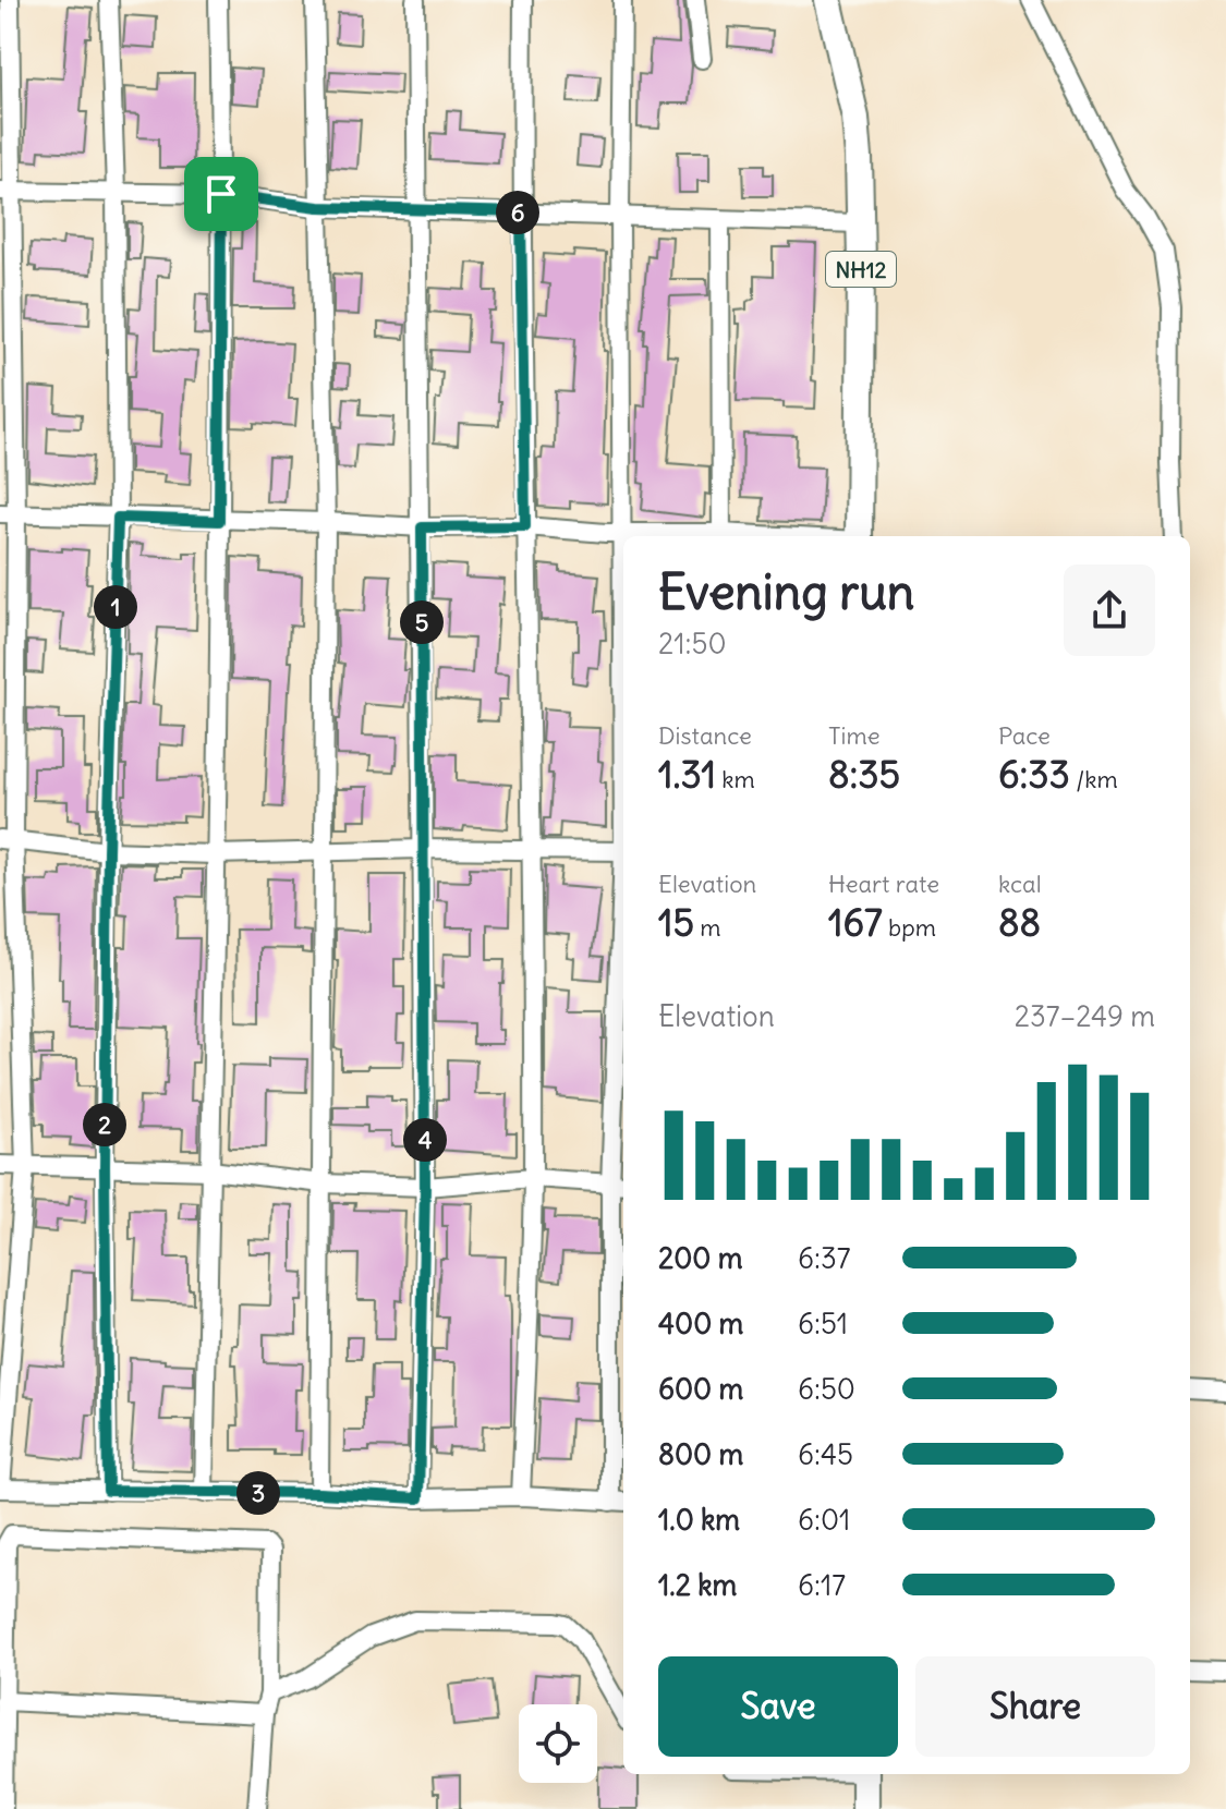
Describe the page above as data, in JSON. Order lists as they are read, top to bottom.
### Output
{
  "streets": {
    "highway": ["NH12"]
  },
  "page": {
    "pins": [
      "6",
      "1",
      "5",
      "2",
      "4",
      "3"
    ],
    "heading": ["Evening run", "21:50"],
    "stats": [
      ["Distance", "1.31 km"],
      ["Time", "8:35"],
      ["Pace", "6:33 /km"],
      ["Elevation", "15 m"],
      ["Heart rate", "167 bpm"],
      ["kcal", "88"]
    ],
    "chart": ["Elevation", "237–249 m"],
    "list": [
      {
        "name": "200 m",
        "note": "6:37"
      },
      {
        "name": "400 m",
        "note": "6:51"
      },
      {
        "name": "600 m",
        "note": "6:50"
      },
      {
        "name": "800 m",
        "note": "6:45"
      },
      {
        "name": "1.0 km",
        "note": "6:01"
      },
      {
        "name": "1.2 km",
        "note": "6:17"
      }
    ],
    "buttons": ["Save", "Share"]
  }
}
